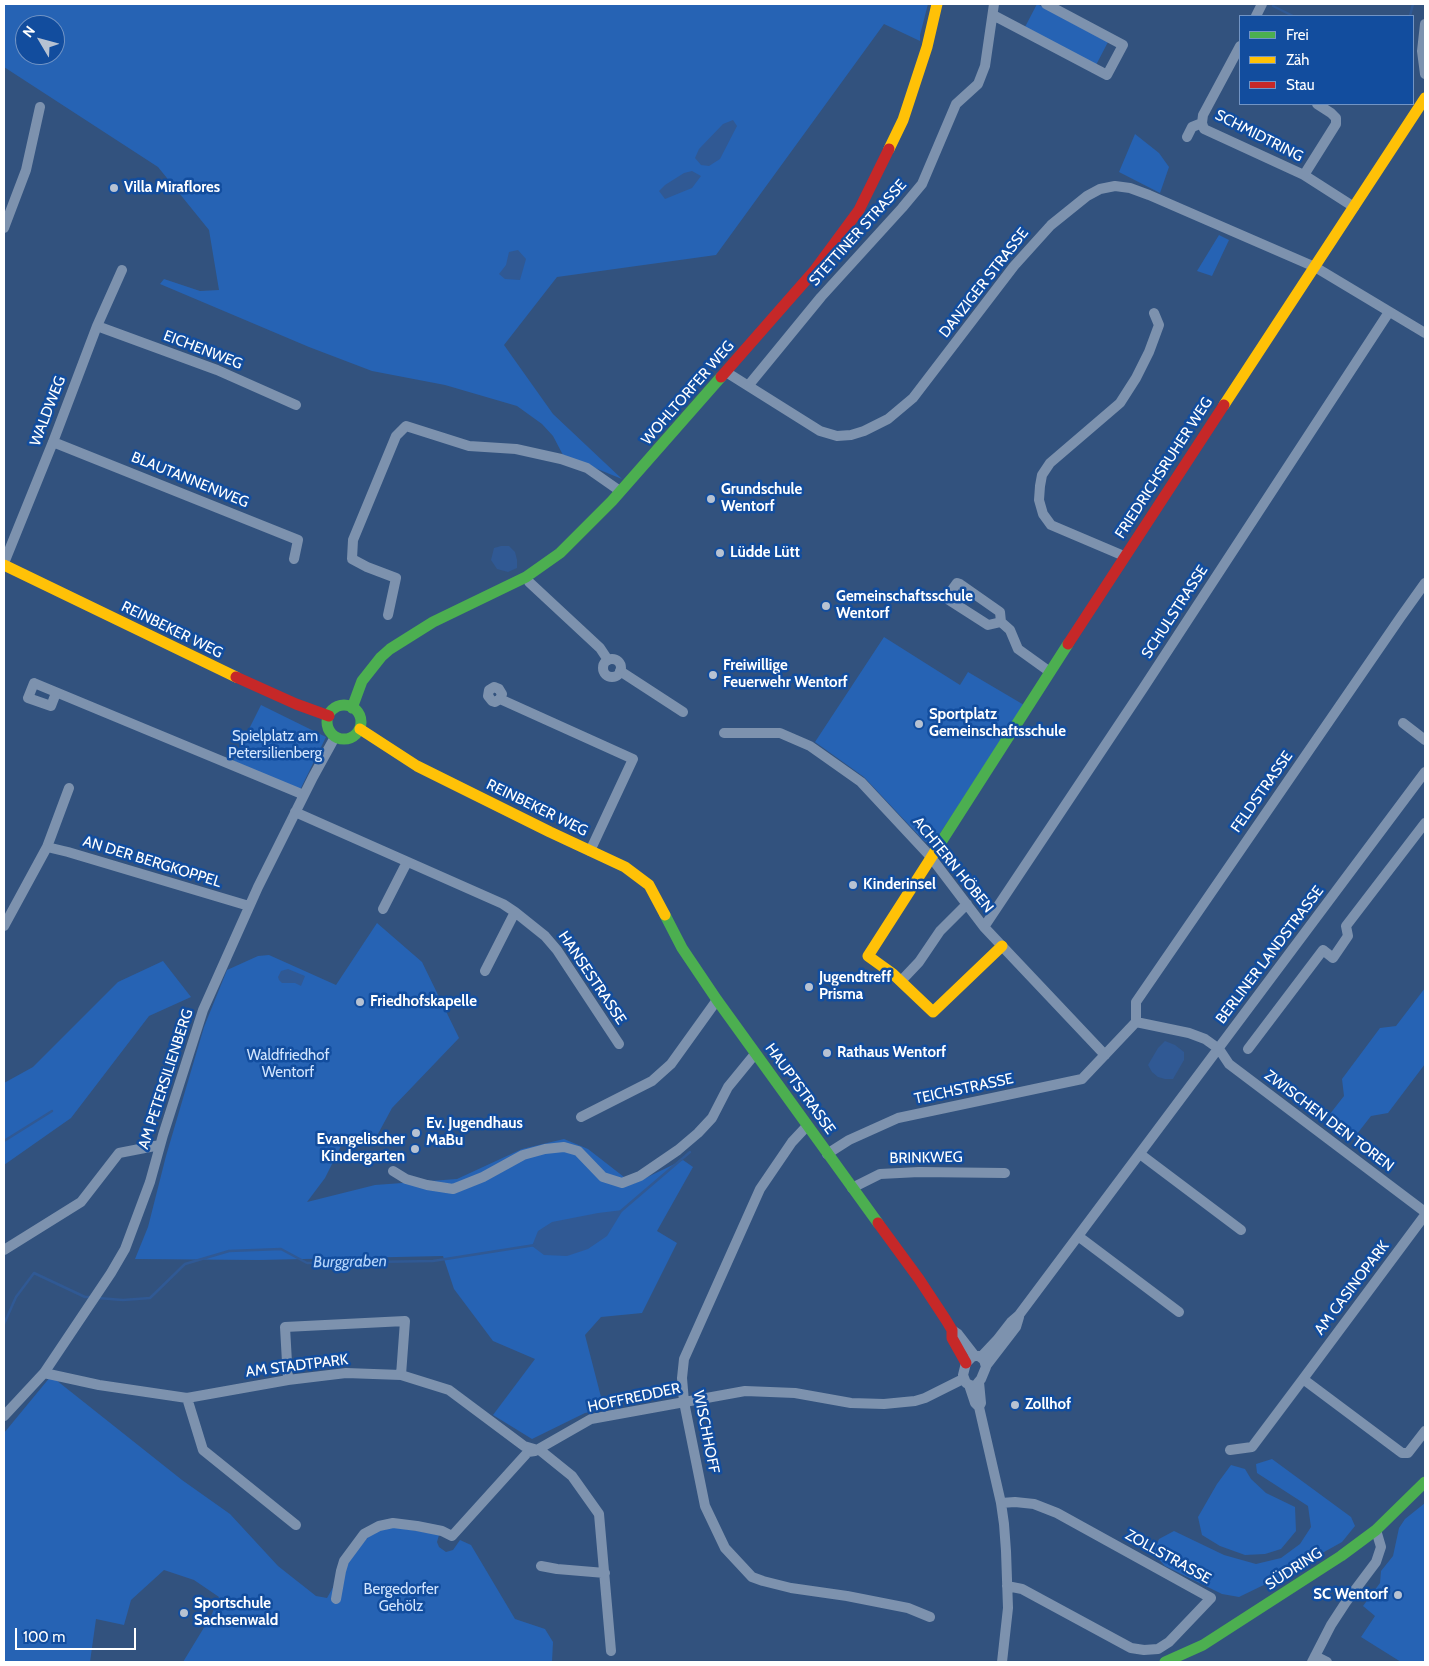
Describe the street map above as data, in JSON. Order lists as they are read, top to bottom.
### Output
{
  "streets": {
    "street": [
      "SCHMIDTRING",
      "STETTINER STRASSE",
      "DANZIGER STRASSE",
      "EICHENWEG",
      "WOHLTORFER WEG",
      "WALDWEG",
      "FRIEDRICHSRUHER WEG",
      "BLAUTANNENWEG",
      "SCHULSTRASSE",
      "REINBEKER WEG",
      "FELDSTRASSE",
      "AN DER BERGKOPPEL",
      "ACHTERN HÖBEN",
      "BERLINER LANDSTRASSE",
      "HANSESTRASSE",
      "AM PETERSILIENBERG",
      "HAUPTSTRASSE",
      "TEICHSTRASSE",
      "ZWISCHEN DEN TOREN",
      "BRINKWEG",
      "AM CASINOPARK",
      "AM STADTPARK",
      "HOFFREDDER",
      "WISCHHOFF",
      "ZOLLSTRASSE",
      "SÜDRING"
    ]
  },
  "crossings": [
    ["SCHMIDTRING", "FRIEDRICHSRUHER WEG"],
    ["STETTINER STRASSE", "DANZIGER STRASSE"],
    ["DANZIGER STRASSE", "WOHLTORFER WEG"],
    ["DANZIGER STRASSE", "FRIEDRICHSRUHER WEG"],
    ["DANZIGER STRASSE", "SCHULSTRASSE"],
    ["EICHENWEG", "WALDWEG"],
    ["WOHLTORFER WEG", "REINBEKER WEG"],
    ["WOHLTORFER WEG", "AM PETERSILIENBERG"],
    ["WALDWEG", "BLAUTANNENWEG"],
    ["WALDWEG", "REINBEKER WEG"],
    ["FRIEDRICHSRUHER WEG", "ACHTERN HÖBEN"],
    ["SCHULSTRASSE", "ACHTERN HÖBEN"],
    ["REINBEKER WEG", "AM PETERSILIENBERG"],
    ["REINBEKER WEG", "HAUPTSTRASSE"],
    ["FELDSTRASSE", "TEICHSTRASSE"],
    ["FELDSTRASSE", "ZWISCHEN DEN TOREN"],
    ["AN DER BERGKOPPEL", "AM PETERSILIENBERG"],
    ["ACHTERN HÖBEN", "TEICHSTRASSE"],
    ["BERLINER LANDSTRASSE", "HAUPTSTRASSE"],
    ["BERLINER LANDSTRASSE", "ZWISCHEN DEN TOREN"],
    ["HANSESTRASSE", "AM PETERSILIENBERG"],
    ["AM PETERSILIENBERG", "AM STADTPARK"],
    ["HAUPTSTRASSE", "TEICHSTRASSE"],
    ["HAUPTSTRASSE", "BRINKWEG"],
    ["HAUPTSTRASSE", "WISCHHOFF"],
    ["TEICHSTRASSE", "ZWISCHEN DEN TOREN"],
    ["ZWISCHEN DEN TOREN", "AM CASINOPARK"],
    ["AM STADTPARK", "HOFFREDDER"],
    ["HOFFREDDER", "WISCHHOFF"]
  ],
  "water": ["Burggraben"],
  "parks": ["Spielplatz am Petersilienberg", "Waldfriedhof Wentorf", "Bergedorfer Gehölz"],
  "places": [
    "Villa Miraflores",
    "Grundschule Wentorf",
    "Lüdde Lütt",
    "Gemeinschaftsschule Wentorf",
    "Freiwillige Feuerwehr Wentorf",
    "Sportplatz Gemeinschaftsschule",
    "Kinderinsel",
    "Jugendtreff Prisma",
    "Friedhofskapelle",
    "Rathaus Wentorf",
    "Ev. Jugendhaus MaBu",
    "Evangelischer Kindergarten",
    "Zollhof",
    "SC Wentorf",
    "Sportschule Sachsenwald"
  ],
  "legend": ["Frei", "Zäh", "Stau"],
  "scale_bar": "100 m",
  "north": "top left"
}
